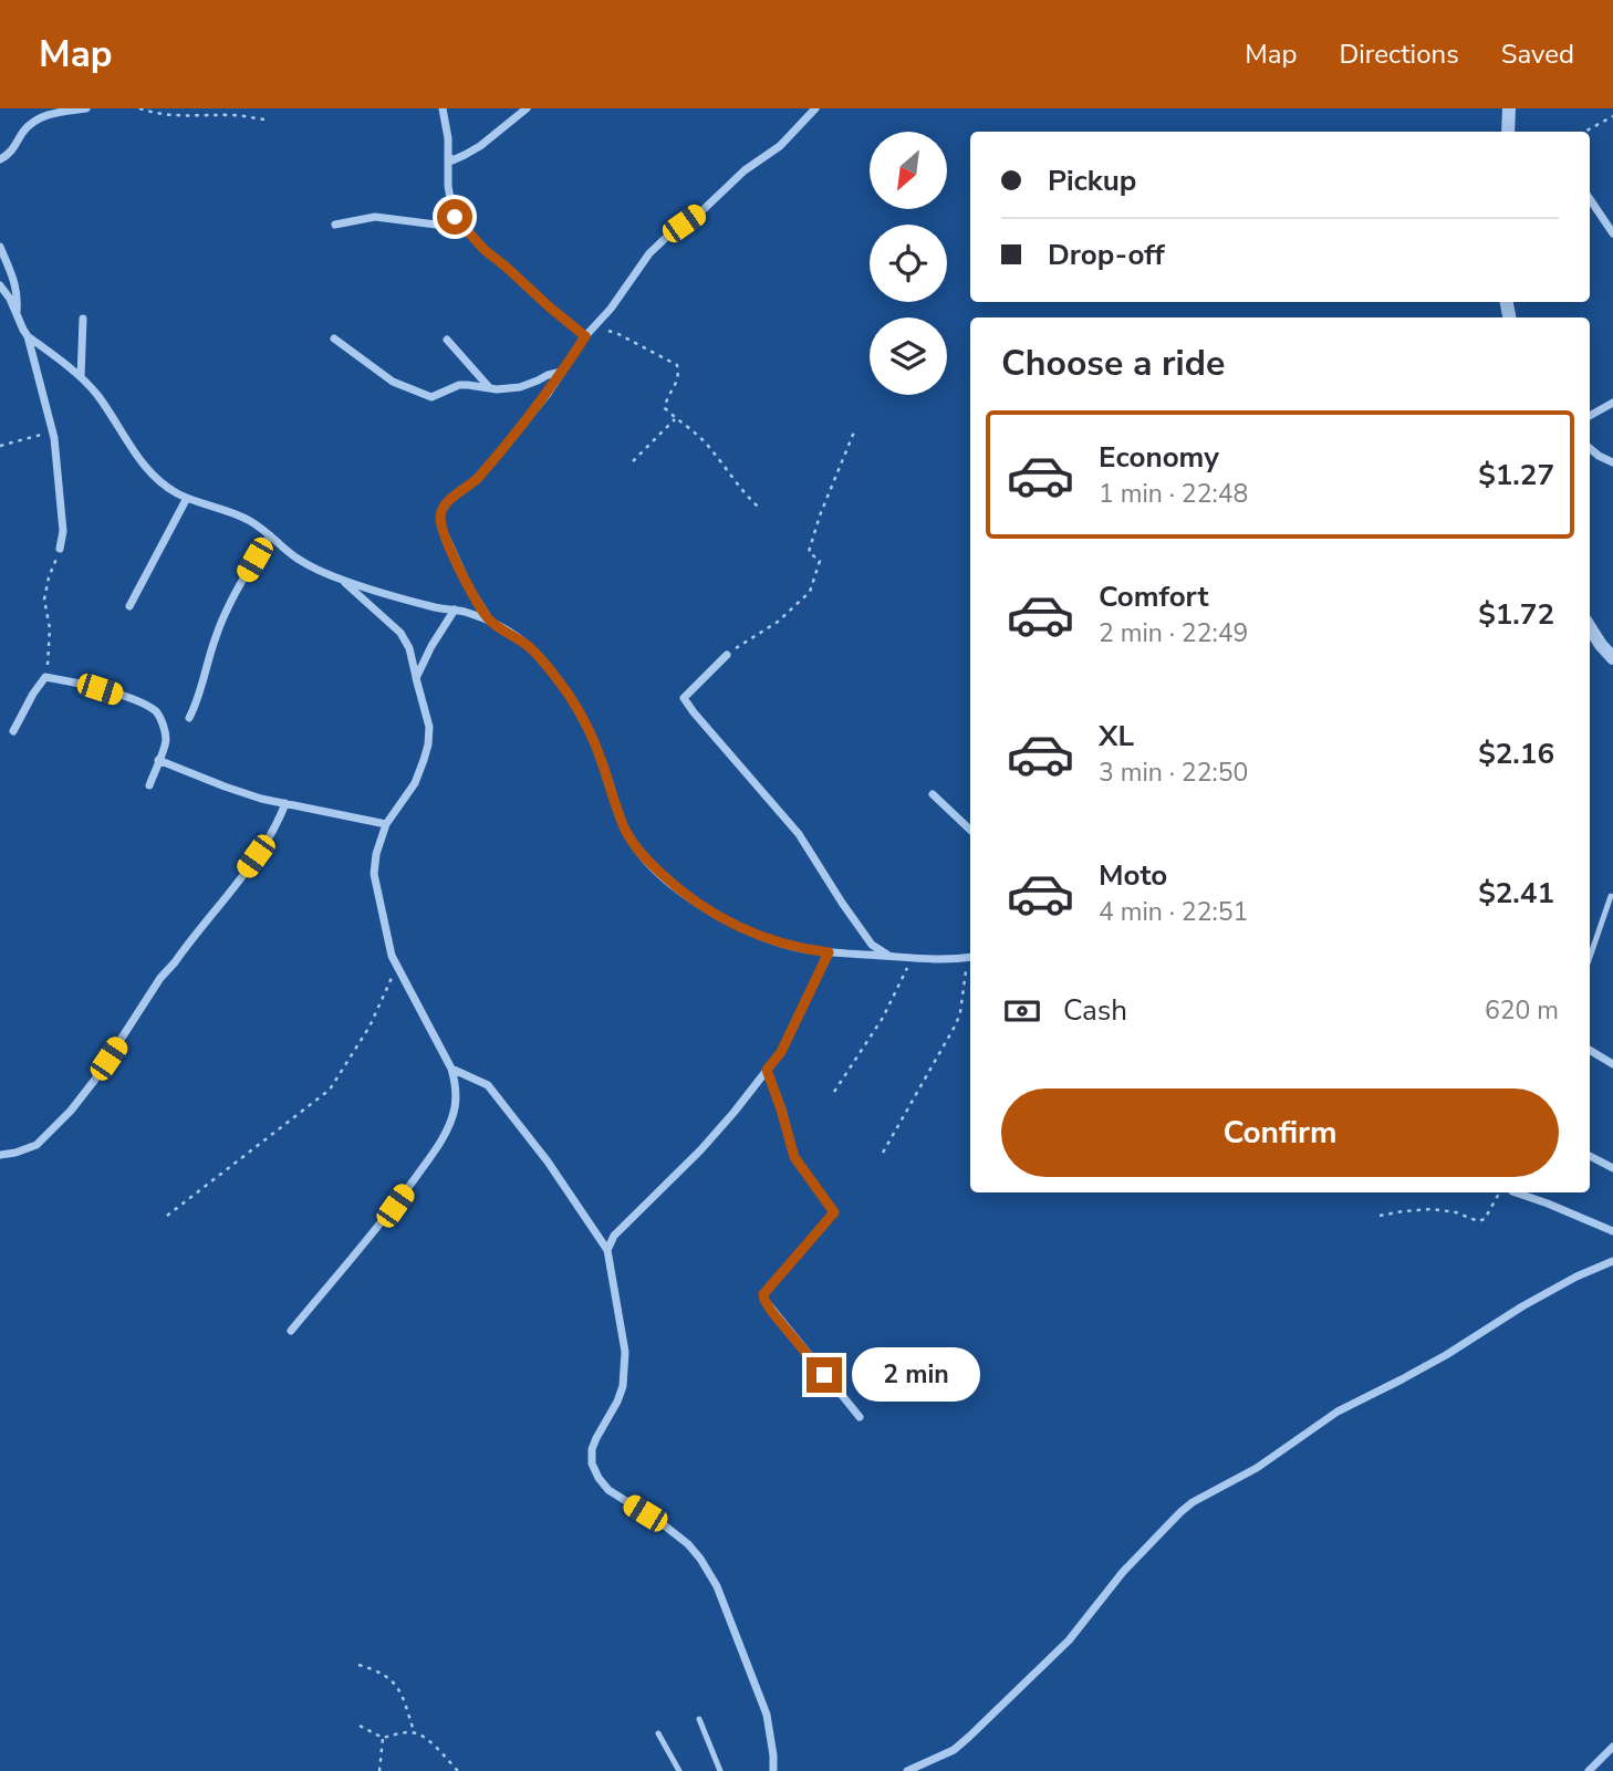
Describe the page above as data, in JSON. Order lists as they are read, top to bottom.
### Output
{
  "north": "bottom left",
  "page": {
    "header": "Map",
    "nav": ["Map", "Directions", "Saved"],
    "banner": ["Pickup", "Drop-off"],
    "heading": "Choose a ride",
    "list": [
      {
        "name": "Economy",
        "note": "1 min · 22:48",
        "value": "$1.27"
      },
      {
        "name": "Comfort",
        "note": "2 min · 22:49",
        "value": "$1.72"
      },
      {
        "name": "XL",
        "note": "3 min · 22:50",
        "value": "$2.16"
      },
      {
        "name": "Moto",
        "note": "4 min · 22:51",
        "value": "$2.41"
      }
    ],
    "pay": ["Cash", "620 m"],
    "buttons": "Confirm",
    "bubble": "2 min"
  }
}
